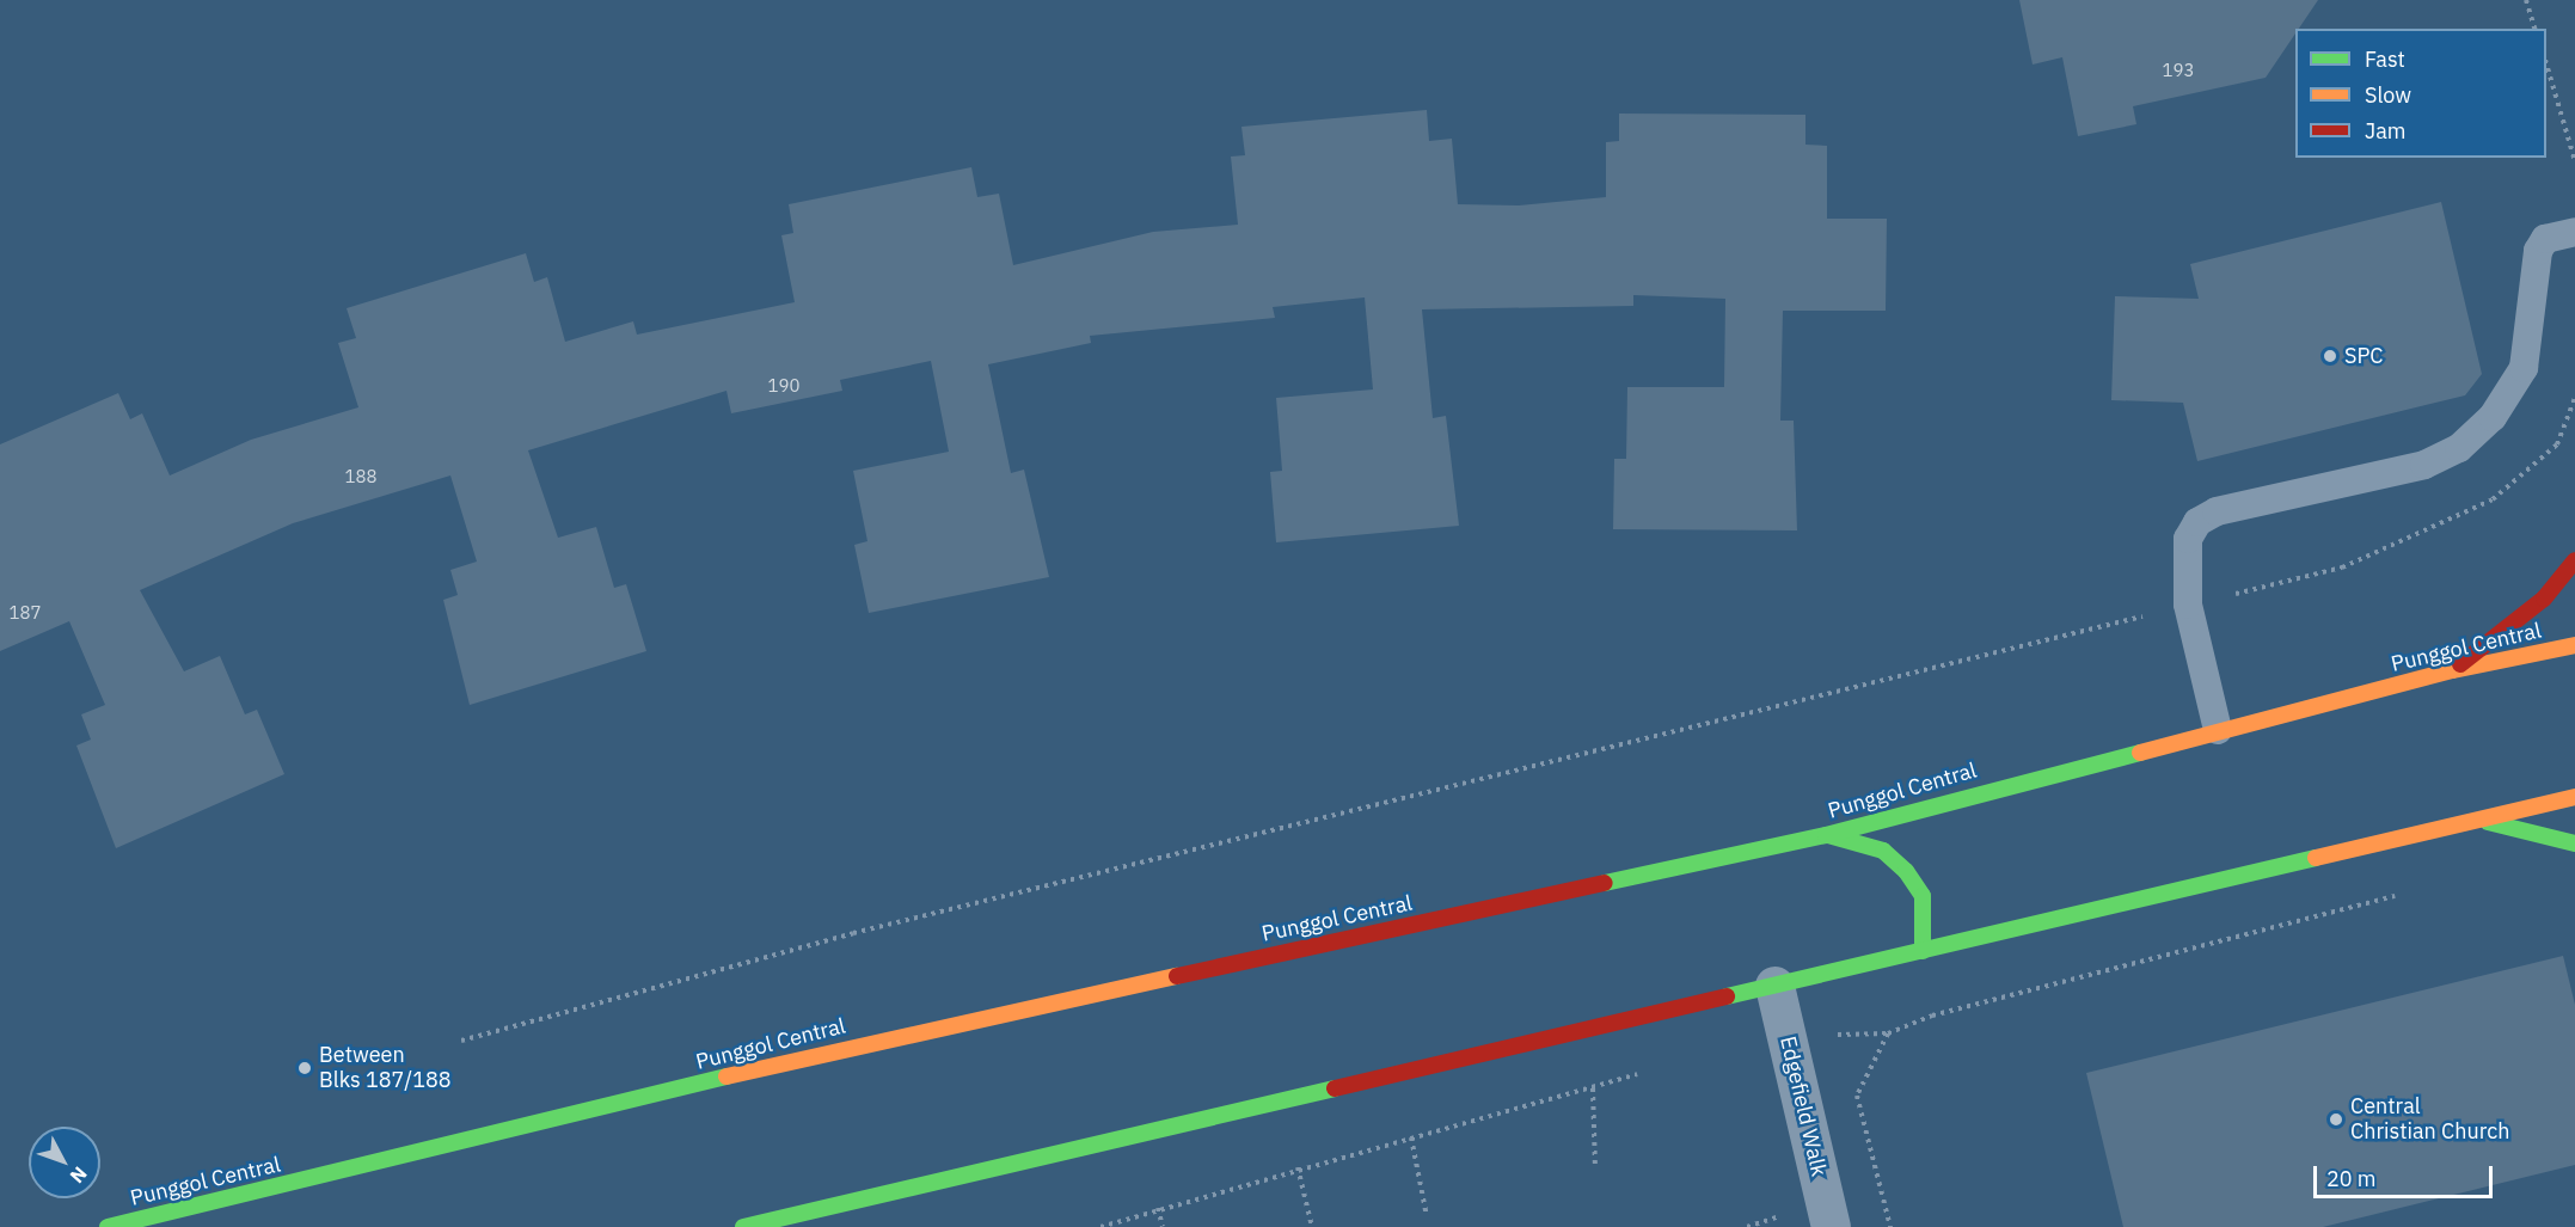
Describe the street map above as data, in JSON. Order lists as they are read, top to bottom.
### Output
{
  "streets": {
    "main road": ["Punggol Central"],
    "street": ["Edgefield Walk"]
  },
  "places": ["SPC", "Between Blks 187/188", "Central Christian Church"],
  "house_numbers": [
    "193",
    "190",
    "188",
    "187"
  ],
  "legend": ["Fast", "Slow", "Jam"],
  "scale_bar": "20 m",
  "north": "bottom right"
}
